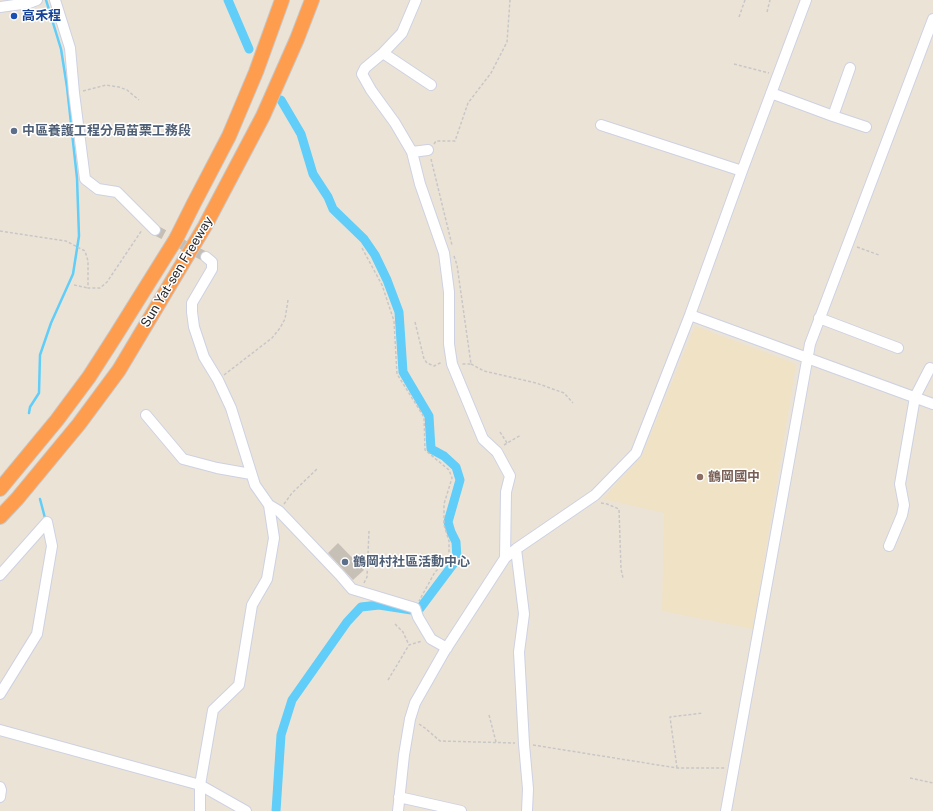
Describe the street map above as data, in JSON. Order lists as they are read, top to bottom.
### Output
{
  "streets": {
    "highway": ["Sun Yat-sen Freeway"]
  },
  "places": [
    "高禾程",
    "中區養護工程分局苗栗工務段",
    "鶴岡國中",
    "鶴岡村社區活動中心"
  ]
}
